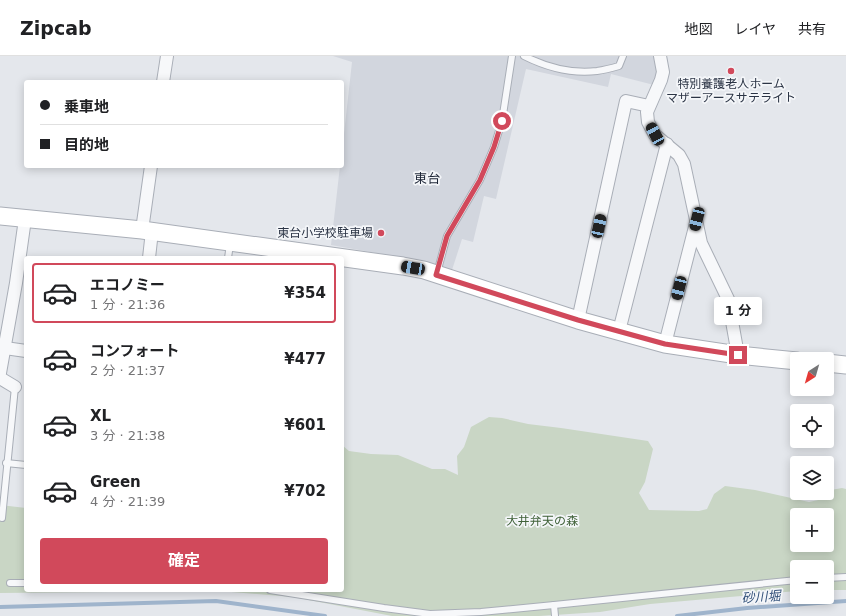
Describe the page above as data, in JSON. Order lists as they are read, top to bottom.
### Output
{
  "districts": ["東台"],
  "water": ["砂川堀"],
  "parks": ["大井弁天の森"],
  "places": ["特別養護老人ホーム マザーアースサテライト", "東台小学校駐車場"],
  "north": "bottom left",
  "page": {
    "header": "Zipcab",
    "nav": ["地図", "レイヤ", "共有"],
    "banner": ["乗車地", "目的地"],
    "list": [
      {
        "name": "エコノミー",
        "note": "1 分 · 21:36",
        "value": "¥354"
      },
      {
        "name": "コンフォート",
        "note": "2 分 · 21:37",
        "value": "¥477"
      },
      {
        "name": "XL",
        "note": "3 分 · 21:38",
        "value": "¥601"
      },
      {
        "name": "Green",
        "note": "4 分 · 21:39",
        "value": "¥702"
      }
    ],
    "bubble": "1 分",
    "map_buttons": ["+", "−"],
    "buttons": "確定"
  }
}
